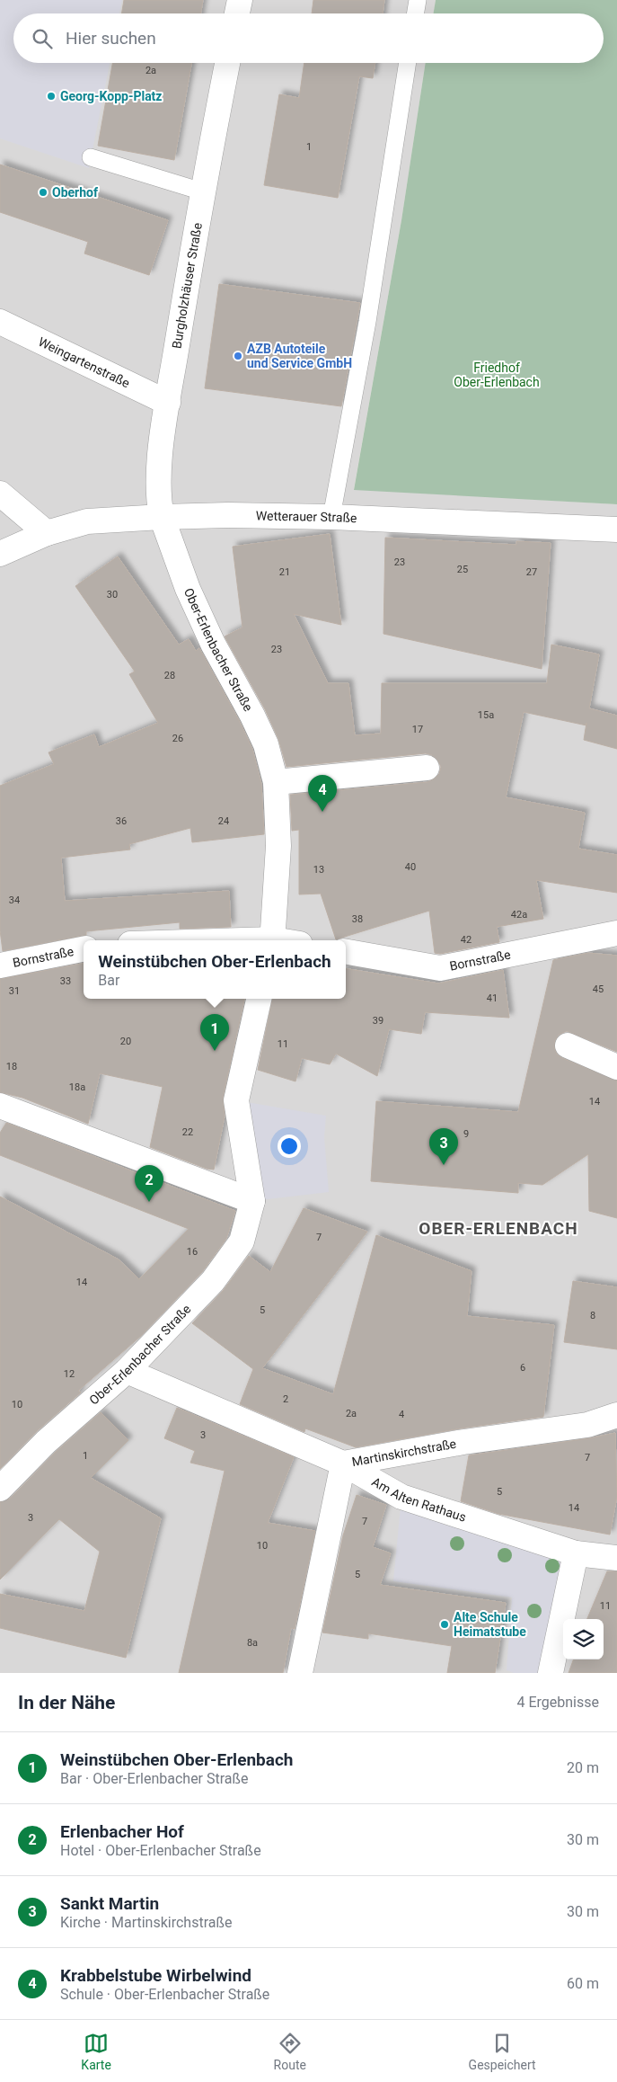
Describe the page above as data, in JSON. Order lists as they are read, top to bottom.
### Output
{
  "streets": {
    "street": [
      "Burgholzhäuser Straße",
      "Weingartenstraße",
      "Wetterauer Straße",
      "Ober-Erlenbacher Straße",
      "Bornstraße",
      "Martinskirchstraße",
      "Am Alten Rathaus"
    ]
  },
  "crossings": [
    ["Burgholzhäuser Straße", "Weingartenstraße"],
    ["Burgholzhäuser Straße", "Wetterauer Straße"],
    ["Burgholzhäuser Straße", "Ober-Erlenbacher Straße"],
    ["Wetterauer Straße", "Ober-Erlenbacher Straße"],
    ["Ober-Erlenbacher Straße", "Martinskirchstraße"],
    ["Martinskirchstraße", "Am Alten Rathaus"]
  ],
  "districts": ["OBER-ERLENBACH"],
  "parks": ["Friedhof Ober-Erlenbach"],
  "places": [
    "Georg-Kopp-Platz",
    "Oberhof",
    "AZB Autoteile und Service GmbH",
    "Alte Schule Heimatstube"
  ],
  "house_numbers": [
    "2a",
    "1",
    "23",
    "25",
    "21",
    "27",
    "30",
    "23",
    "28",
    "15a",
    "17",
    "26",
    "36",
    "24",
    "40",
    "13",
    "34",
    "42a",
    "38",
    "42",
    "33",
    "45",
    "31",
    "41",
    "39",
    "20",
    "11",
    "18",
    "18a",
    "14",
    "22",
    "9",
    "7",
    "16",
    "14",
    "5",
    "8",
    "6",
    "12",
    "2",
    "10",
    "2a",
    "4",
    "3",
    "1",
    "7",
    "5",
    "14",
    "3",
    "7",
    "10",
    "5",
    "11",
    "8a"
  ],
  "page": {
    "search": "Hier suchen",
    "pins": [
      "4",
      "1",
      "3",
      "2"
    ],
    "popup": ["Weinstübchen Ober-Erlenbach", "Bar"],
    "heading": ["In der Nähe", "4 Ergebnisse"],
    "list": [
      {
        "mark": "1",
        "name": "Weinstübchen Ober-Erlenbach",
        "note": "Bar · Ober-Erlenbacher Straße",
        "value": "20 m"
      },
      {
        "mark": "2",
        "name": "Erlenbacher Hof",
        "note": "Hotel · Ober-Erlenbacher Straße",
        "value": "30 m"
      },
      {
        "mark": "3",
        "name": "Sankt Martin",
        "note": "Kirche · Martinskirchstraße",
        "value": "30 m"
      },
      {
        "mark": "4",
        "name": "Krabbelstube Wirbelwind",
        "note": "Schule · Ober-Erlenbacher Straße",
        "value": "60 m"
      }
    ],
    "nav": ["Karte", "Route", "Gespeichert"]
  }
}
